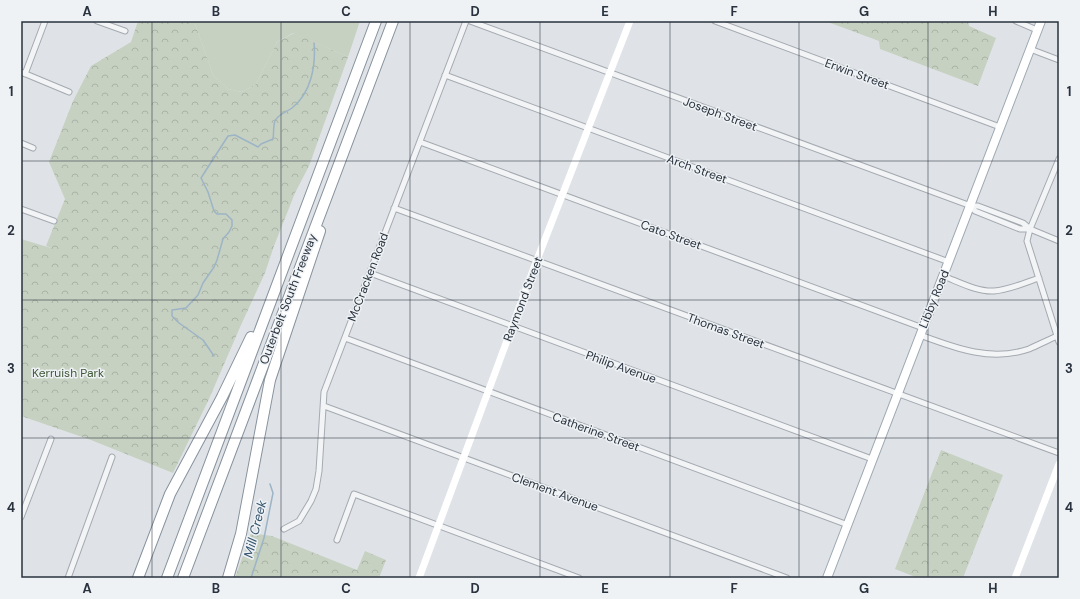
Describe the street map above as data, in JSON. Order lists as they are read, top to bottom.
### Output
{
  "streets": {
    "highway": ["Outerbelt South Freeway"],
    "main road": ["Libby Road"],
    "street": [
      "Erwin Street",
      "Joseph Street",
      "Arch Street",
      "Cato Street",
      "McCracken Road",
      "Raymond Street",
      "Thomas Street",
      "Philip Avenue",
      "Catherine Street",
      "Clement Avenue"
    ]
  },
  "crossings": [
    ["Erwin Street", "Libby Road"],
    ["Joseph Street", "Raymond Street"],
    ["Joseph Street", "Libby Road"],
    ["Arch Street", "McCracken Road"],
    ["Arch Street", "Raymond Street"],
    ["Arch Street", "Libby Road"],
    ["Cato Street", "McCracken Road"],
    ["Cato Street", "Raymond Street"],
    ["Cato Street", "Libby Road"],
    ["McCracken Road", "Thomas Street"],
    ["McCracken Road", "Philip Avenue"],
    ["McCracken Road", "Catherine Street"],
    ["McCracken Road", "Clement Avenue"],
    ["Raymond Street", "Thomas Street"],
    ["Raymond Street", "Philip Avenue"],
    ["Raymond Street", "Catherine Street"],
    ["Raymond Street", "Clement Avenue"],
    ["Libby Road", "Thomas Street"],
    ["Libby Road", "Philip Avenue"],
    ["Libby Road", "Catherine Street"]
  ],
  "water": ["Mill Creek"],
  "parks": ["Kerruish Park"],
  "grid": {
    "columns": [
      "A",
      "B",
      "C",
      "D",
      "E",
      "F",
      "G",
      "H"
    ],
    "rows": [
      "1",
      "2",
      "3",
      "4"
    ]
  }
}
